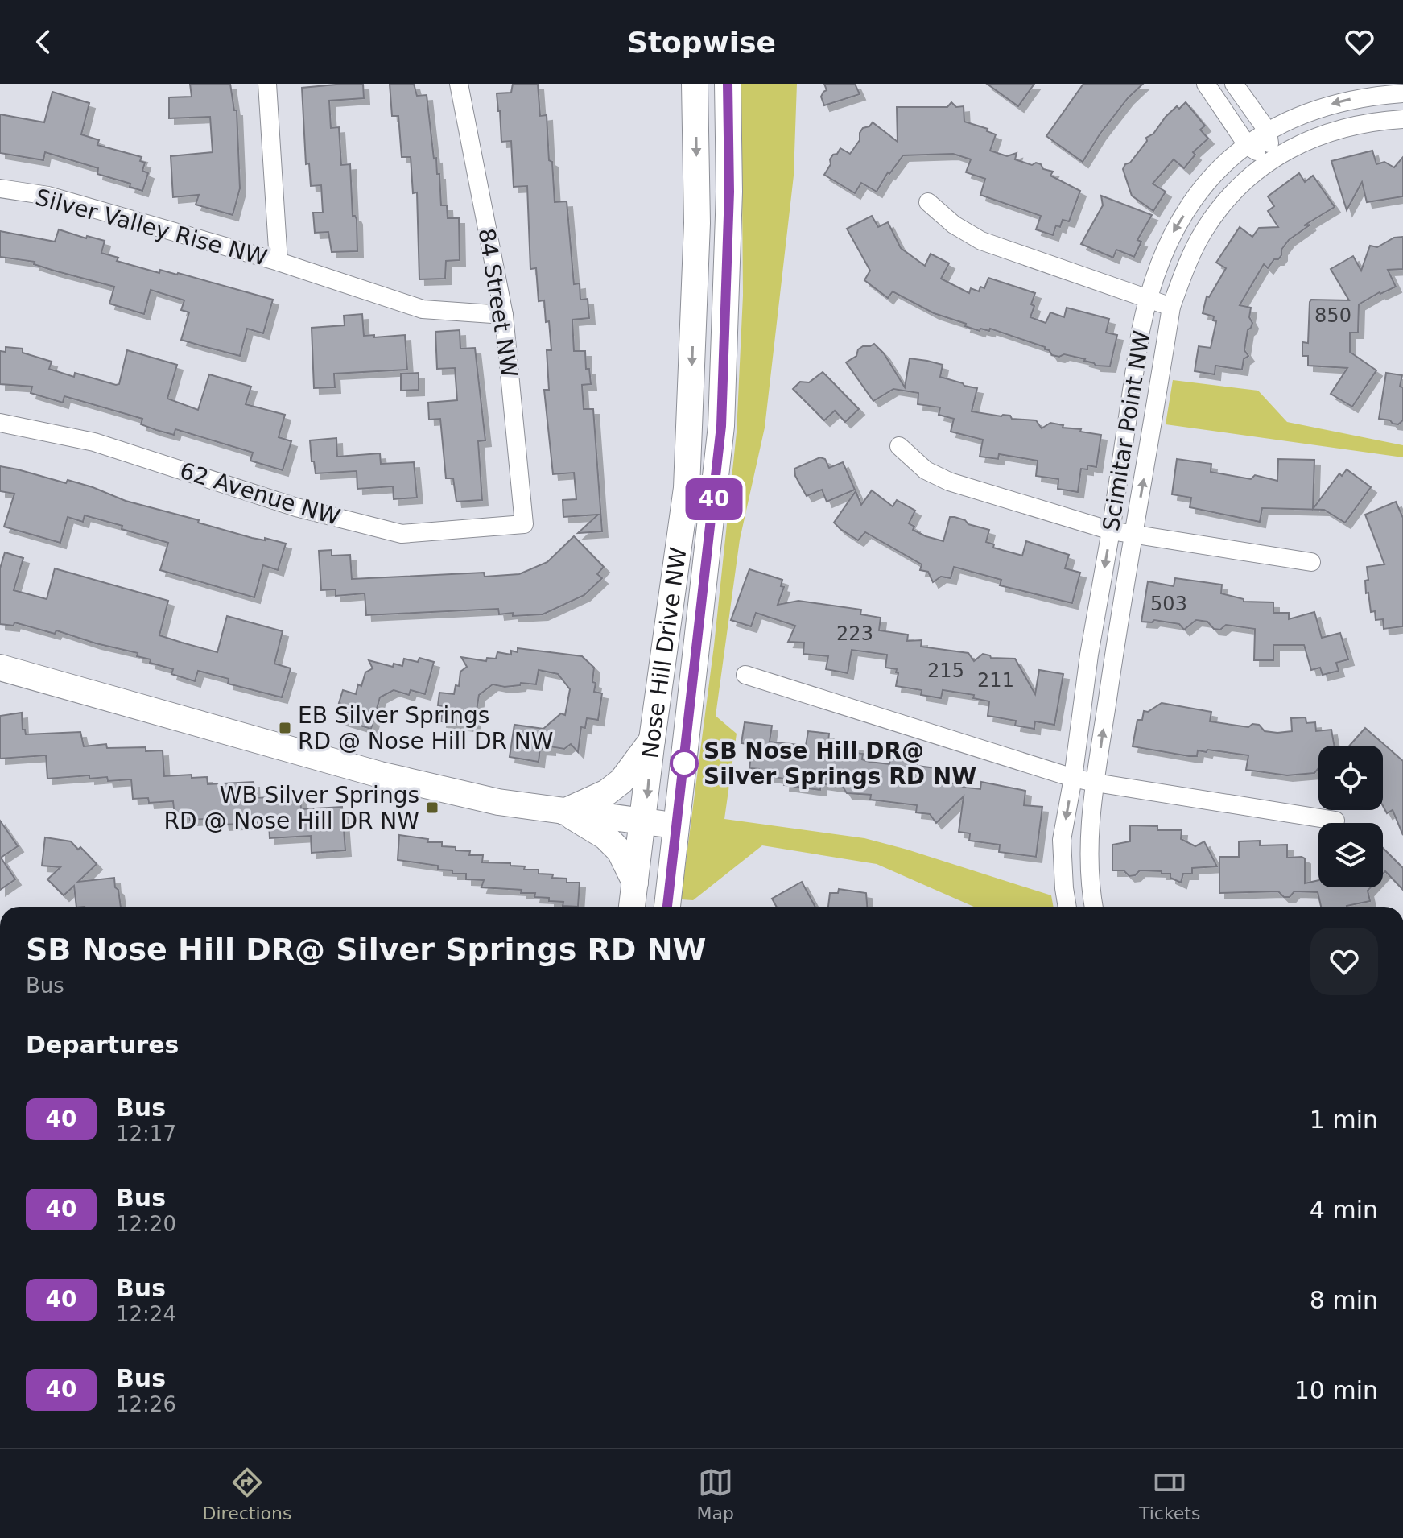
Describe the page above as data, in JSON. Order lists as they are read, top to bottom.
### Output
{
  "streets": {
    "main road": ["Nose Hill Drive NW"],
    "street": [
      "Silver Valley Rise NW",
      "84 Street NW",
      "Scimitar Point NW",
      "62 Avenue NW"
    ]
  },
  "crossings": [
    ["84 Street NW", "62 Avenue NW"]
  ],
  "places": {
    "transit": ["EB Silver Springs RD @ Nose Hill DR NW", "WB Silver Springs RD @ Nose Hill DR NW"],
    "other": ["SB Nose Hill DR@ Silver Springs RD NW"]
  },
  "lines": ["bus line 40"],
  "house_numbers": [
    "850",
    "503",
    "223",
    "215",
    "211"
  ],
  "page": {
    "header": "Stopwise",
    "on_map": "40",
    "heading": [
      ["SB Nose Hill DR@ Silver Springs RD NW", "Bus"],
      "Departures"
    ],
    "list": [
      {
        "mark": "40",
        "name": "Bus",
        "note": "12:17",
        "value": "1 min"
      },
      {
        "mark": "40",
        "name": "Bus",
        "note": "12:20",
        "value": "4 min"
      },
      {
        "mark": "40",
        "name": "Bus",
        "note": "12:24",
        "value": "8 min"
      },
      {
        "mark": "40",
        "name": "Bus",
        "note": "12:26",
        "value": "10 min"
      }
    ],
    "tabs": ["Directions", "Map", "Tickets"]
  }
}
